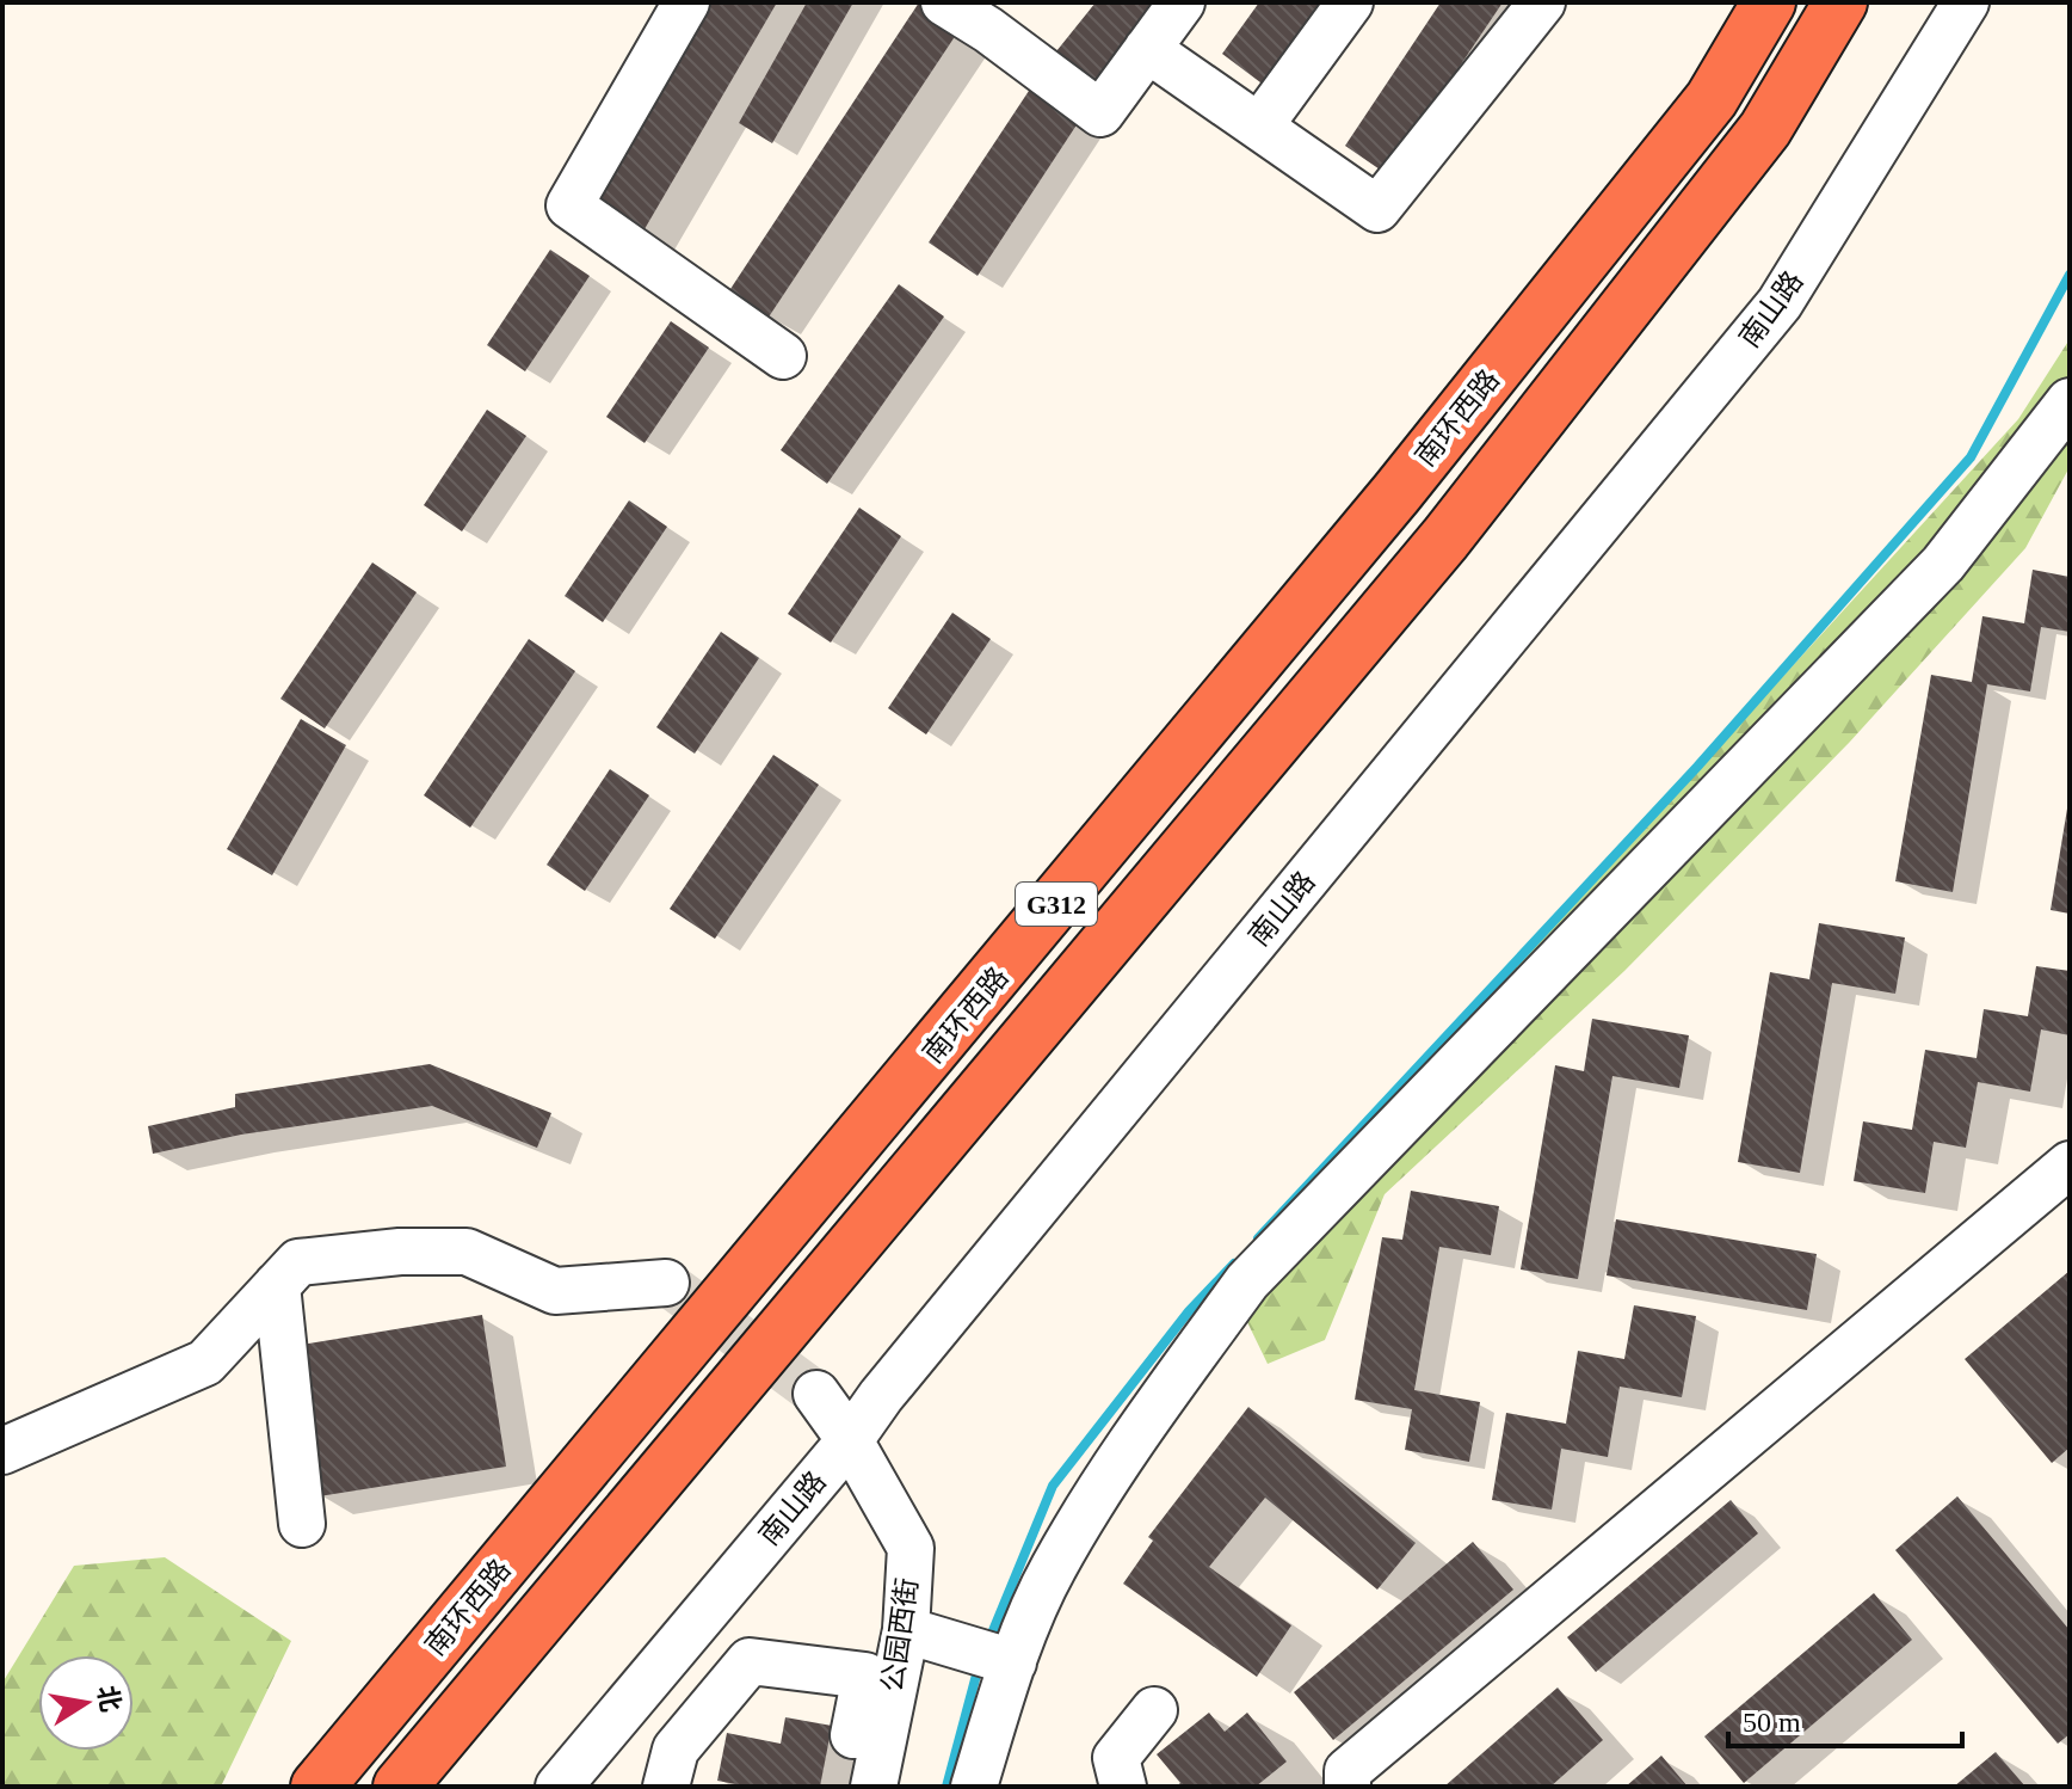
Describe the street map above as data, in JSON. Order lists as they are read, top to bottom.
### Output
{
  "streets": {
    "highway": ["南环西路", "G312"],
    "street": ["南山路", "公园西街"]
  },
  "crossings": [
    ["南山路", "公园西街"]
  ],
  "scale_bar": "50 m",
  "north": "right"
}
